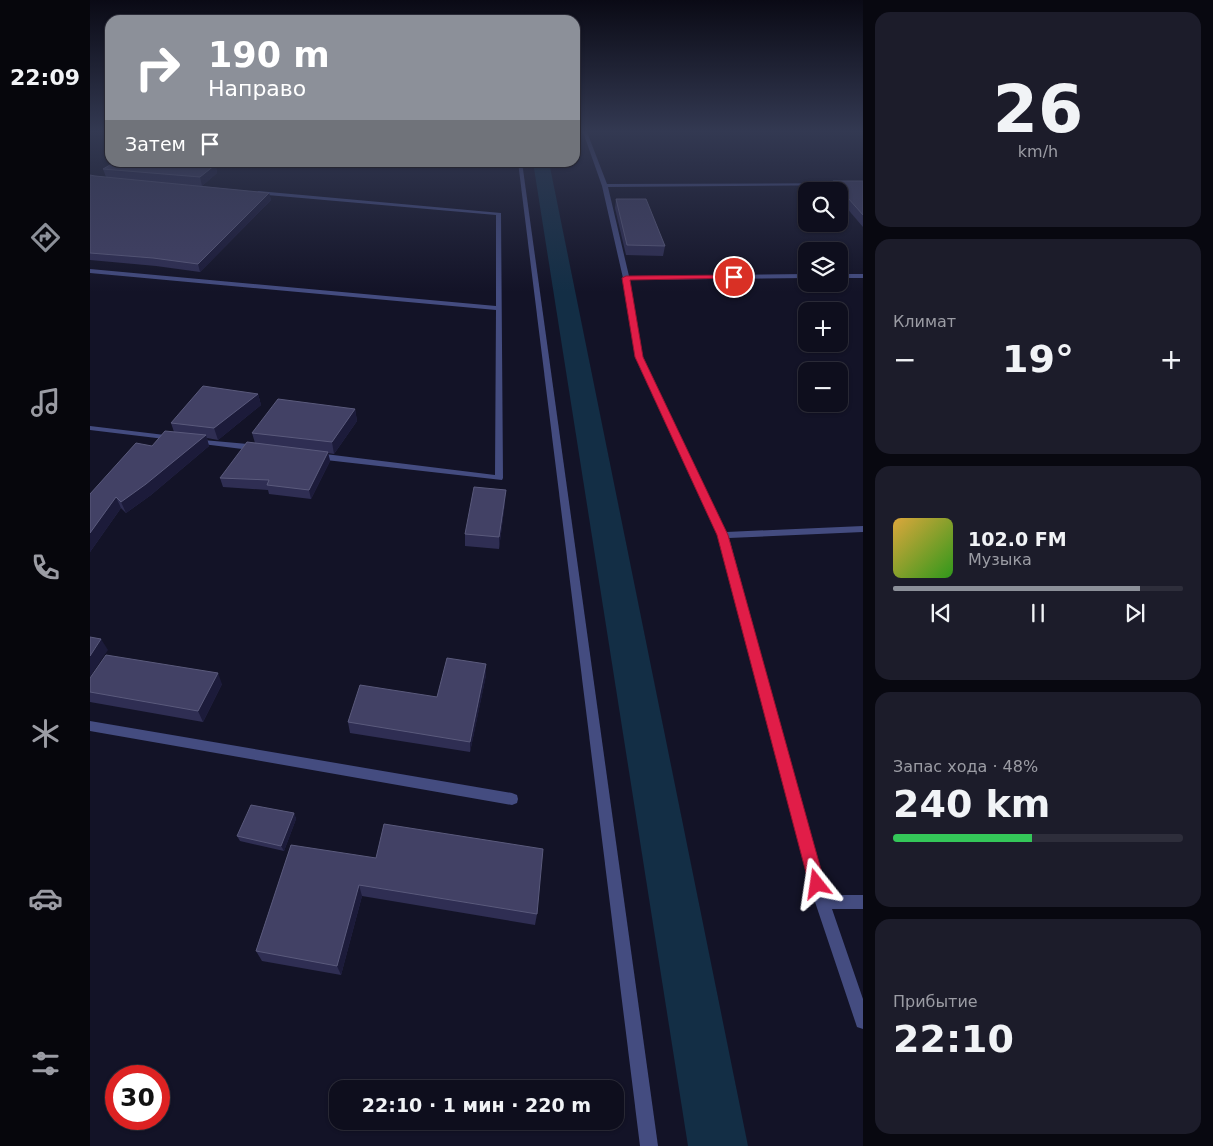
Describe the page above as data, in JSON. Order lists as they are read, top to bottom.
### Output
{
  "page": {
    "tabs": "22:09",
    "tile": [
      ["26", "km/h"],
      "Климат",
      ["Запас хода · 48%", "240 km"],
      ["Прибытие", "22:10"]
    ],
    "turn": ["190 m", "Направо"],
    "then": "Затем",
    "map_buttons": ["+", "−"],
    "heat": ["−", "19°", "+"],
    "song": ["102.0 FM", "Музыка"],
    "limit": "30",
    "trip": "22:10 · 1 мин · 220 m"
  }
}
